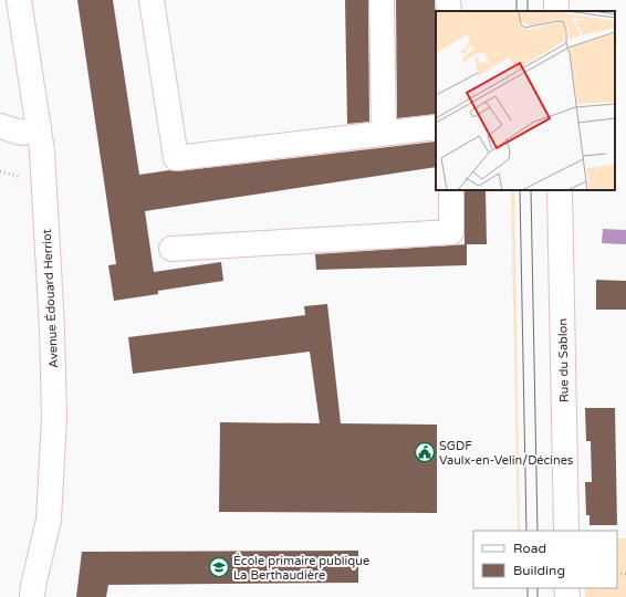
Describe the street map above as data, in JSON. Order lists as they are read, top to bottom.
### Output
{
  "streets": {
    "street": ["Avenue Édouard Herriot", "Rue du Sablon"]
  },
  "places": {
    "public building": ["SGDF Vaulx-en-Velin/Décines"],
    "school or university": ["École primaire publique La Berthaudière"]
  },
  "legend": ["Road", "Building"]
}
